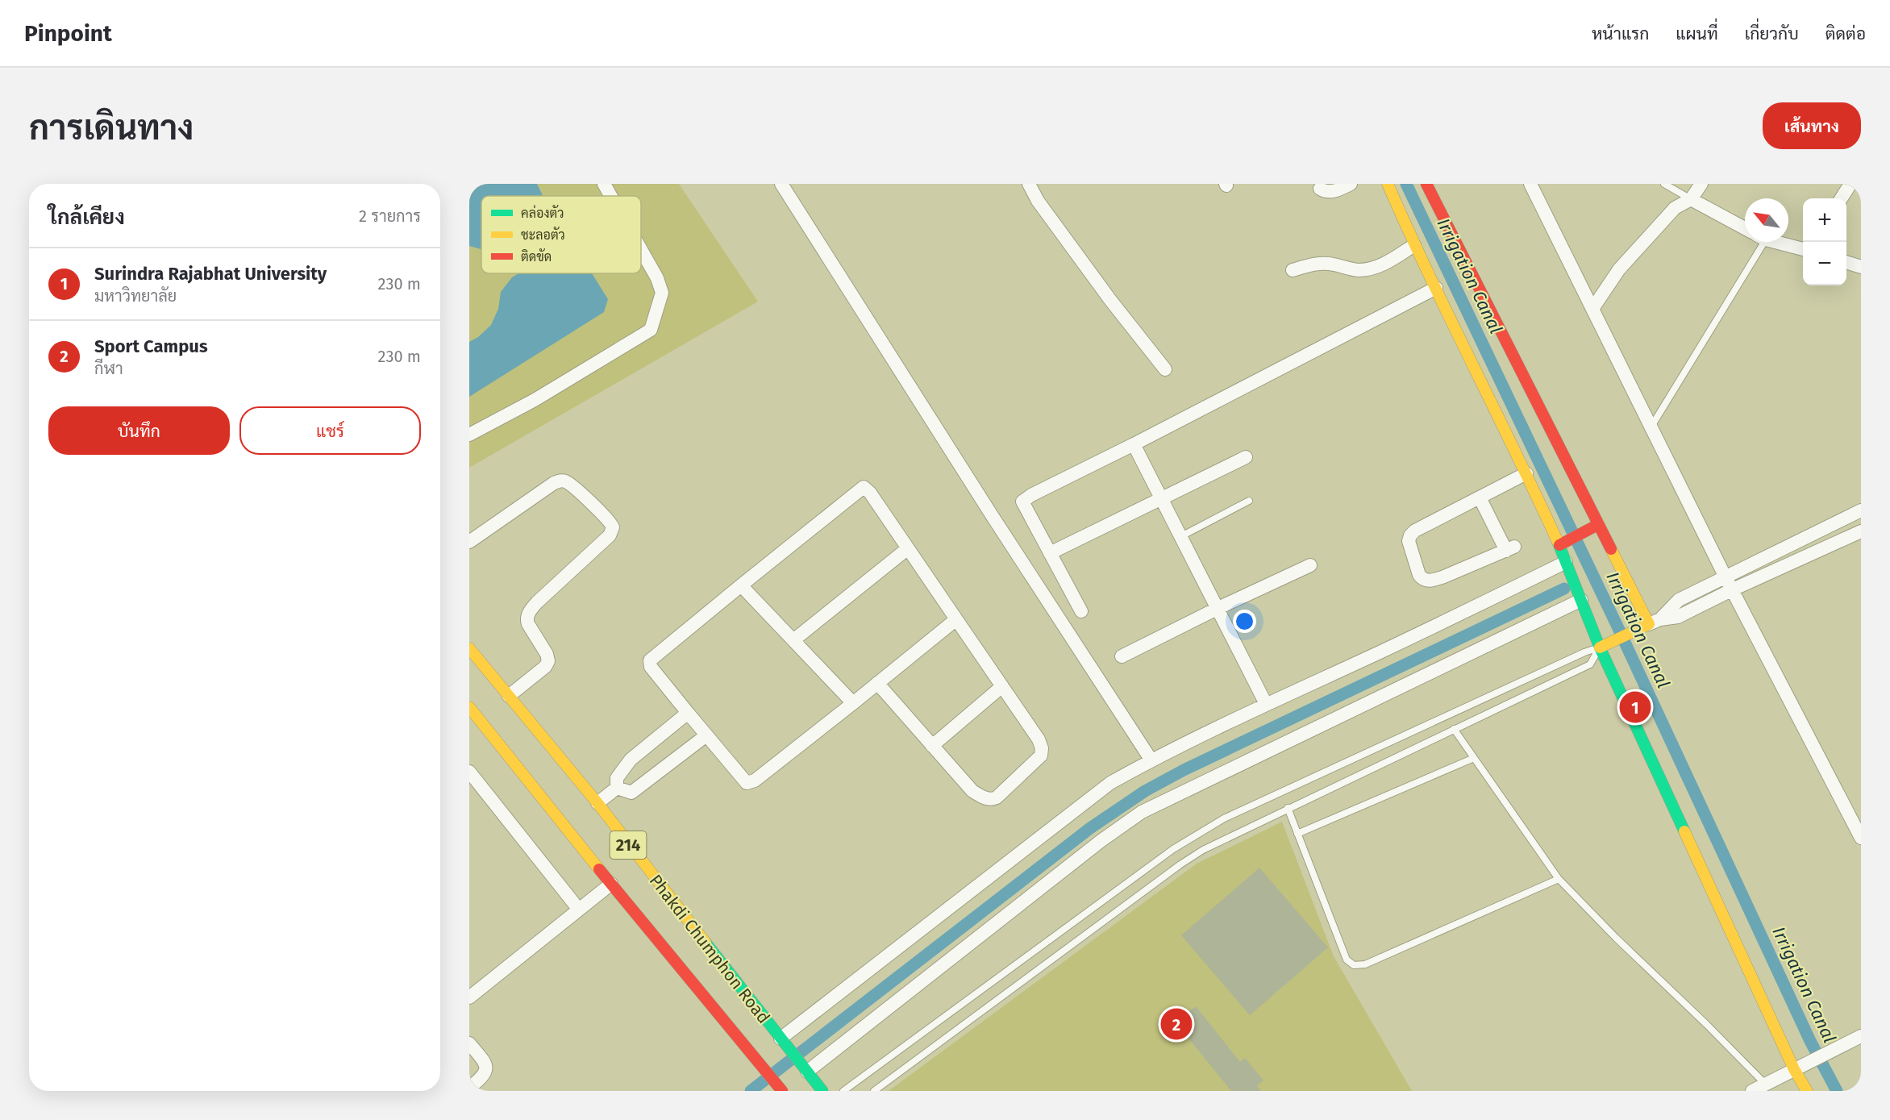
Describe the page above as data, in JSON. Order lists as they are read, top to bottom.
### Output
{
  "streets": {
    "street": ["214", "Phakdi Chumphon Road"]
  },
  "water": ["Irrigation Canal"],
  "legend": ["คล่องตัว", "ชะลอตัว", "ติดขัด"],
  "north": "top left",
  "page": {
    "header": "Pinpoint",
    "nav": [
      "หน้าแรก",
      "แผนที่",
      "เกี่ยวกับ",
      "ติดต่อ"
    ],
    "buttons": [
      "เส้นทาง",
      ["บันทึก", "แชร์"]
    ],
    "title": "การเดินทาง",
    "heading": ["ใกล้เคียง", "2 รายการ"],
    "map_buttons": ["+", "−"],
    "list": [
      {
        "mark": "1",
        "name": "Surindra Rajabhat University",
        "note": "มหาวิทยาลัย",
        "value": "230 m"
      },
      {
        "mark": "2",
        "name": "Sport Campus",
        "note": "กีฬา",
        "value": "230 m"
      }
    ],
    "pins": ["1", "2"]
  }
}
